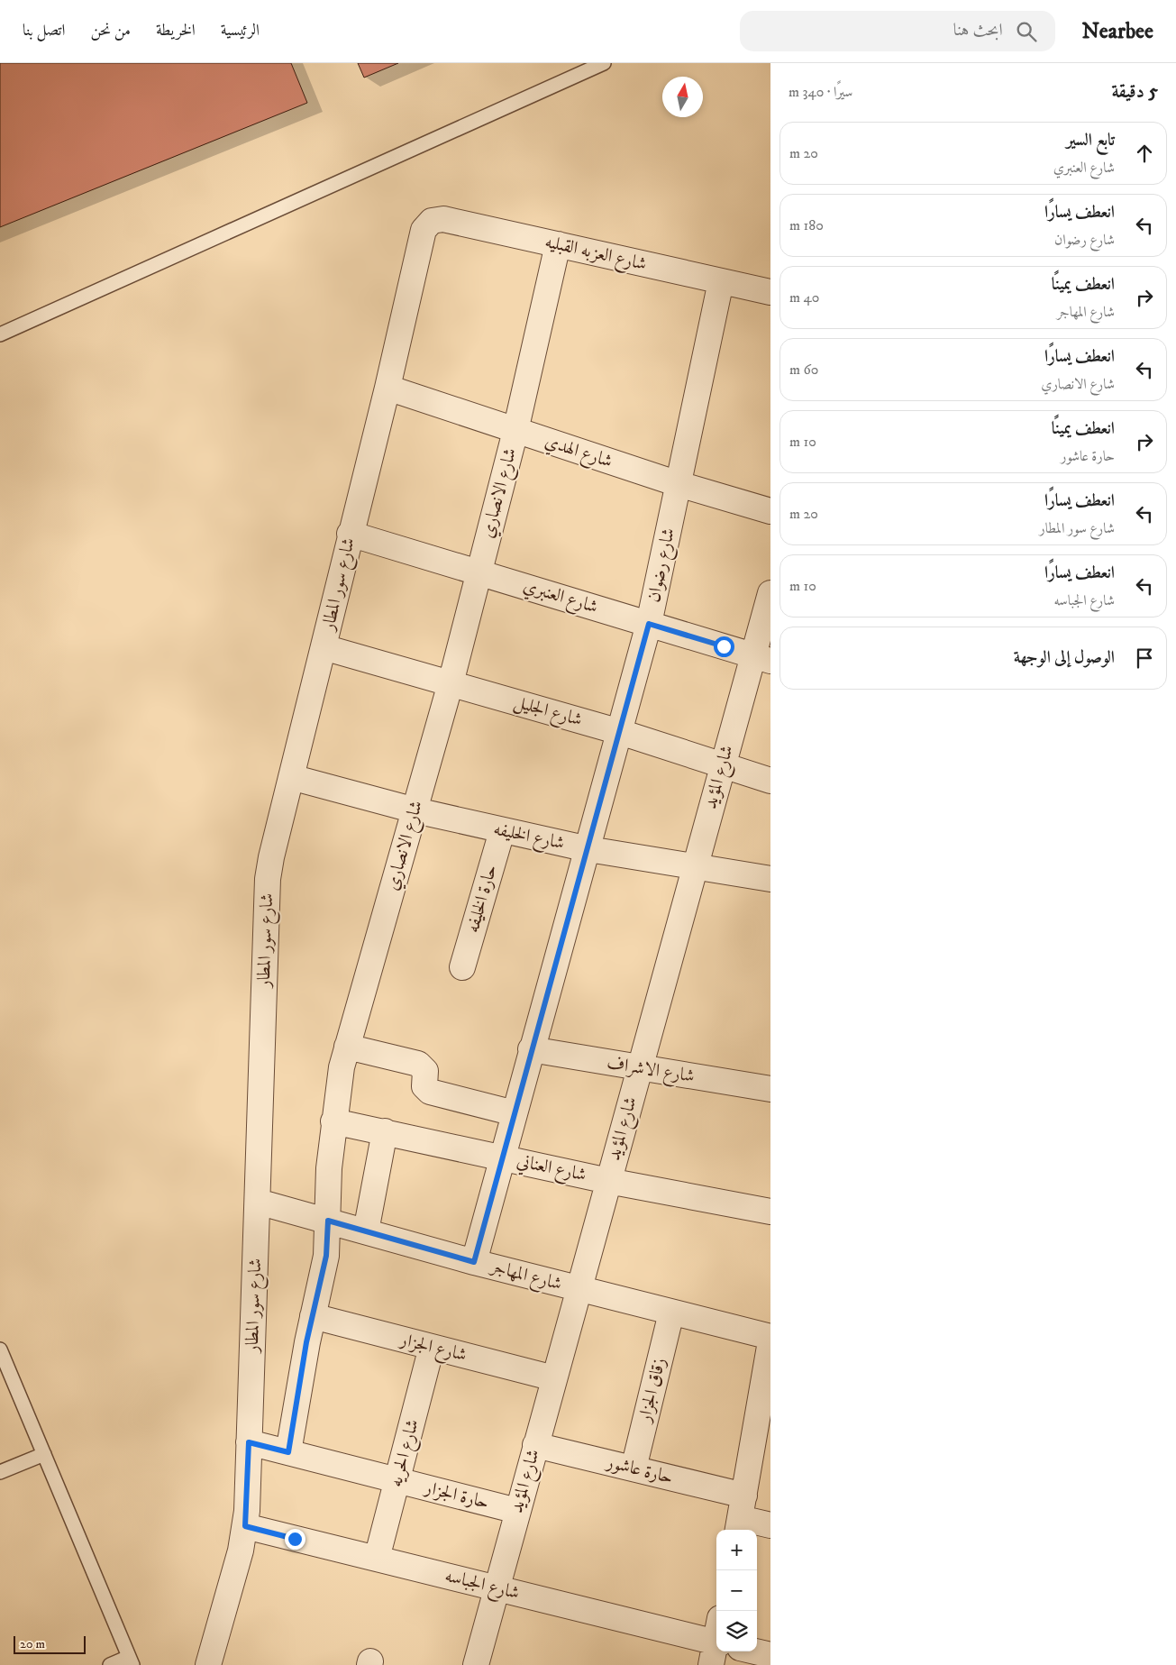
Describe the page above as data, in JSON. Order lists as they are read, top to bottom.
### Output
{
  "streets": {
    "street": [
      "شارع العزبه القبليه",
      "شارع الهدي",
      "شارع الانصاري",
      "شارع رضوان",
      "شارع سور المطار",
      "شارع العنبري",
      "شارع الجليل",
      "شارع المؤيد",
      "شارع الخليفه",
      "حارة الخليفه",
      "شارع الاشراف",
      "شارع العناني",
      "شارع المهاجر",
      "شارع الجزار",
      "زقاق الجزار",
      "شارع الحريه",
      "حارة عاشور",
      "حارة الجزار",
      "شارع الجباسه"
    ]
  },
  "crossings": [
    ["شارع العزبه القبليه", "شارع الانصاري"],
    ["شارع العزبه القبليه", "شارع رضوان"],
    ["شارع العزبه القبليه", "شارع سور المطار"],
    ["شارع الهدي", "شارع الانصاري"],
    ["شارع الهدي", "شارع رضوان"],
    ["شارع الهدي", "شارع سور المطار"],
    ["شارع الانصاري", "شارع العنبري"],
    ["شارع الانصاري", "شارع الجليل"],
    ["شارع الانصاري", "شارع الخليفه"],
    ["شارع الانصاري", "شارع العناني"],
    ["شارع الانصاري", "شارع المهاجر"],
    ["شارع الانصاري", "شارع الجزار"],
    ["شارع رضوان", "شارع العنبري"],
    ["شارع رضوان", "شارع الجليل"],
    ["شارع رضوان", "شارع الخليفه"],
    ["شارع رضوان", "شارع الاشراف"],
    ["شارع رضوان", "شارع العناني"],
    ["شارع رضوان", "شارع المهاجر"],
    ["شارع سور المطار", "شارع العنبري"],
    ["شارع سور المطار", "شارع الجليل"],
    ["شارع سور المطار", "شارع الخليفه"],
    ["شارع سور المطار", "شارع المهاجر"],
    ["شارع سور المطار", "شارع الجباسه"],
    ["شارع العنبري", "شارع المؤيد"],
    ["شارع الجليل", "شارع المؤيد"],
    ["شارع المؤيد", "شارع الخليفه"],
    ["شارع المؤيد", "شارع الاشراف"],
    ["شارع المؤيد", "شارع العناني"],
    ["شارع المؤيد", "شارع المهاجر"],
    ["شارع المؤيد", "شارع الجزار"],
    ["شارع المؤيد", "حارة عاشور"],
    ["شارع المؤيد", "حارة الجزار"],
    ["شارع المؤيد", "شارع الجباسه"],
    ["شارع الخليفه", "حارة الخليفه"],
    ["شارع المهاجر", "زقاق الجزار"],
    ["شارع الجزار", "شارع الحريه"],
    ["زقاق الجزار", "حارة عاشور"],
    ["شارع الحريه", "حارة الجزار"],
    ["شارع الحريه", "شارع الجباسه"]
  ],
  "scale_bar": "20 m",
  "north": "top",
  "page": {
    "header": "Nearbee",
    "search": "ابحث هنا",
    "nav": [
      "الرئيسية",
      "الخريطة",
      "من نحن",
      "اتصل بنا"
    ],
    "heading": ["5 دقيقة", "سيرًا · 340 m"],
    "list": [
      ["تابع السير", "شارع العنبري", "20 m"],
      ["انعطف يسارًا", "شارع رضوان", "180 m"],
      ["انعطف يمينًا", "شارع المهاجر", "40 m"],
      ["انعطف يسارًا", "شارع الانصاري", "60 m"],
      ["انعطف يمينًا", "حارة عاشور", "10 m"],
      ["انعطف يسارًا", "شارع سور المطار", "20 m"],
      ["انعطف يسارًا", "شارع الجباسه", "10 m"],
      "الوصول إلى الوجهة"
    ],
    "map_buttons": ["+", "−"],
    "scale": "20 m"
  }
}
